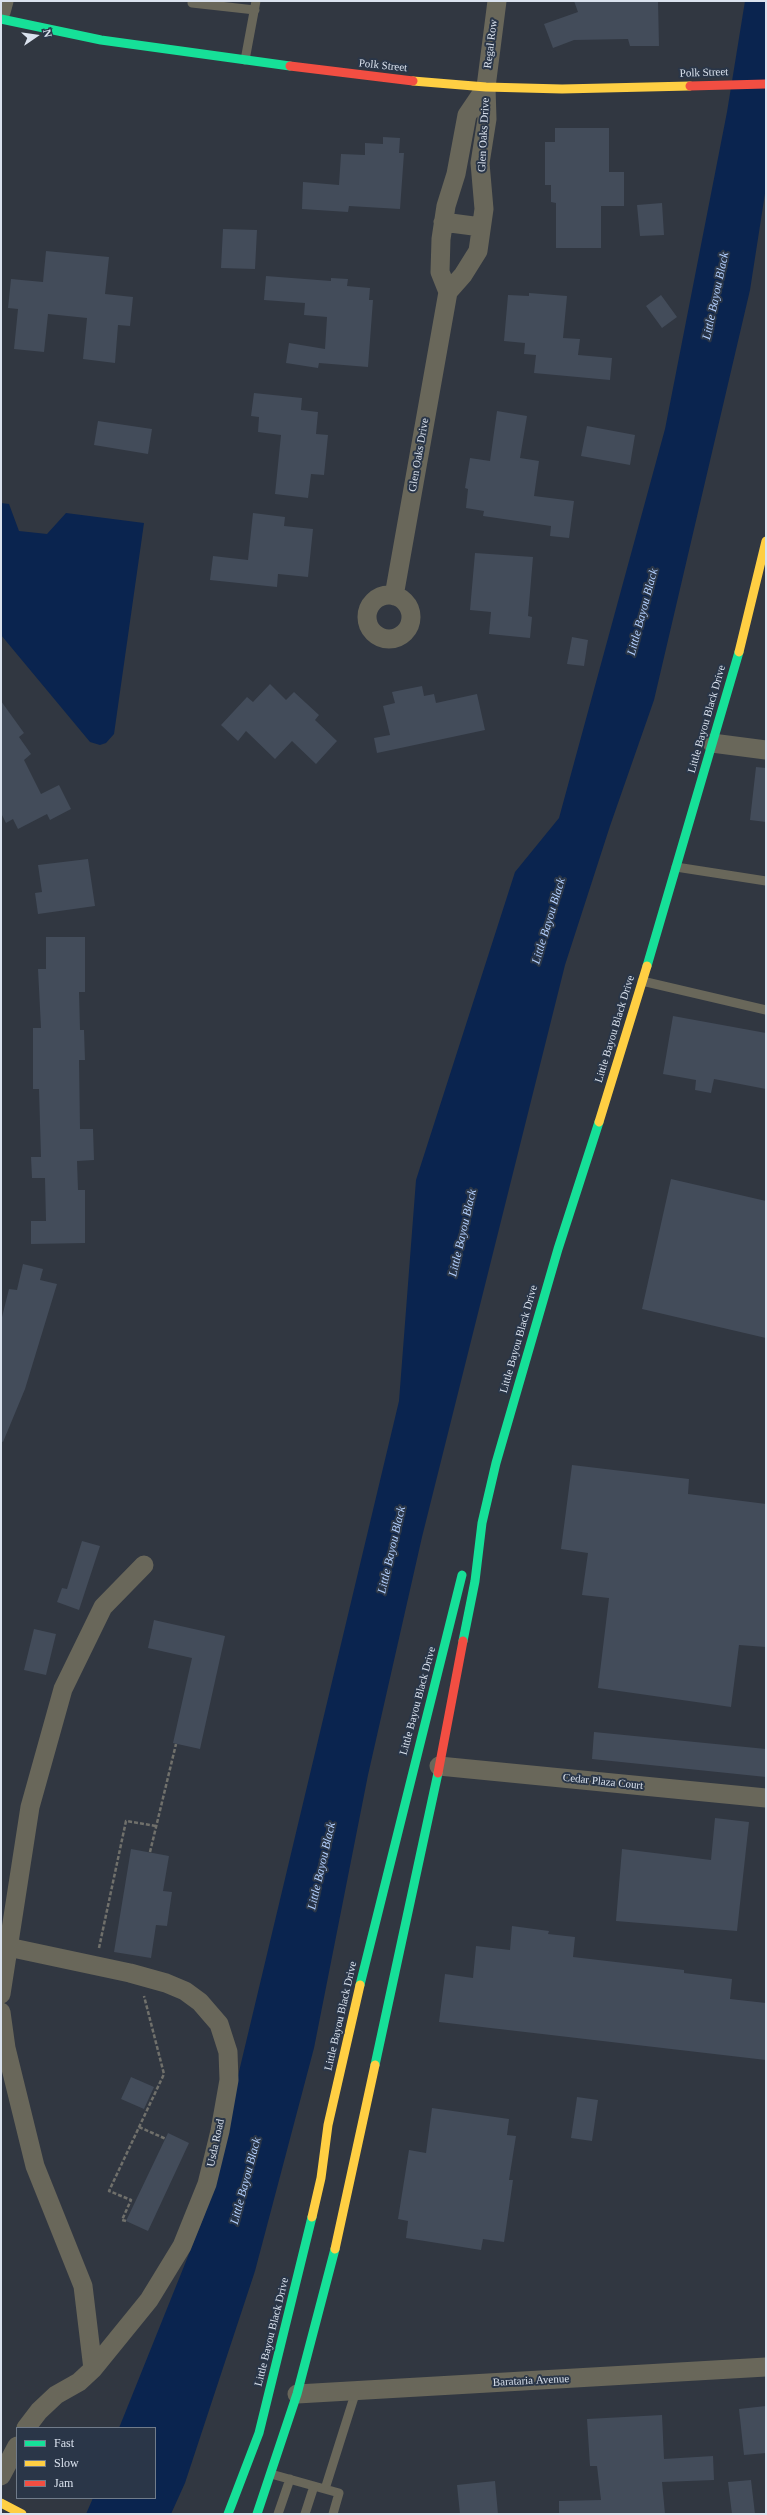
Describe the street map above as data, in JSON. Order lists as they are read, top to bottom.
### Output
{
  "streets": {
    "main road": ["Polk Street", "Little Bayou Black Drive"],
    "street": [
      "Regal Row",
      "Glen Oaks Drive",
      "Cedar Plaza Court",
      "Usda Road",
      "Barataria Avenue"
    ]
  },
  "crossings": [
    ["Regal Row", "Polk Street"],
    ["Regal Row", "Glen Oaks Drive"],
    ["Polk Street", "Glen Oaks Drive"],
    ["Little Bayou Black Drive", "Cedar Plaza Court"],
    ["Little Bayou Black Drive", "Barataria Avenue"]
  ],
  "water": ["Little Bayou Black"],
  "legend": ["Fast", "Slow", "Jam"],
  "north": "right"
}
